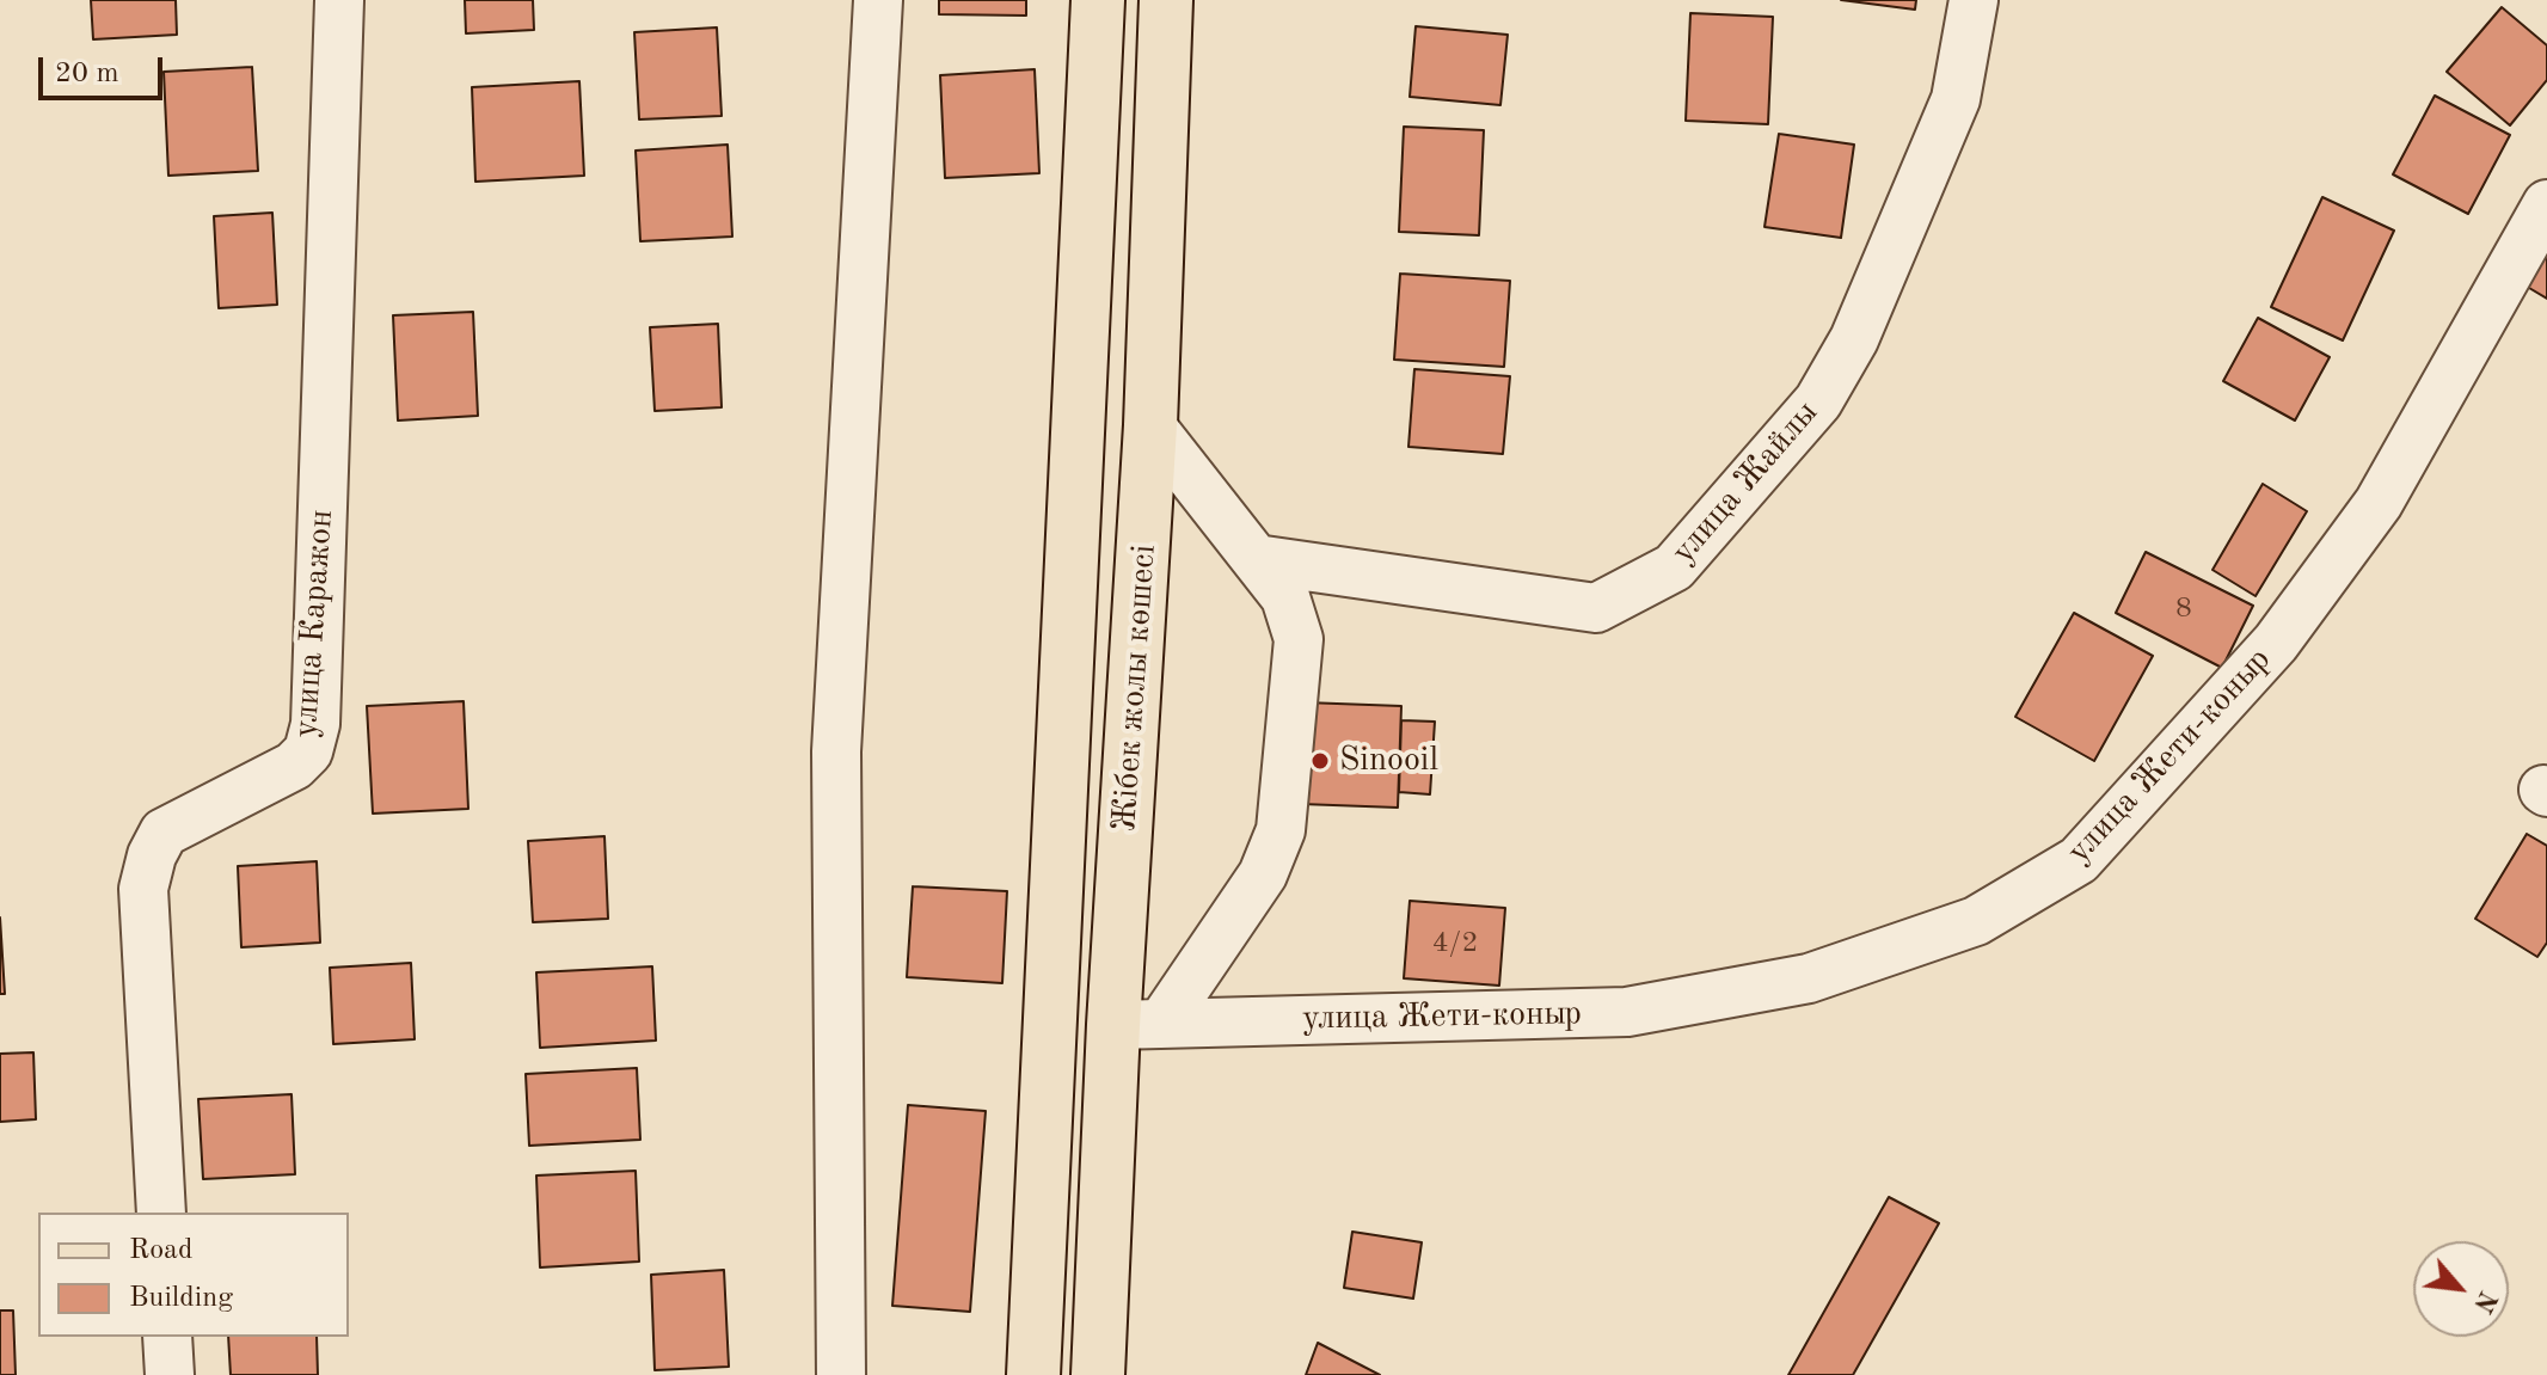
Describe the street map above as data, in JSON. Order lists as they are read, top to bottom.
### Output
{
  "streets": {
    "main road": ["Жібек жолы көшесі"],
    "street": ["улица Жайлы", "улица Каражон", "улица Жети-коныр"]
  },
  "crossings": [
    ["Жібек жолы көшесі", "улица Жети-коныр"]
  ],
  "places": ["Sinooil"],
  "house_numbers": ["8", "4/2"],
  "legend": ["Road", "Building"],
  "scale_bar": "20 m",
  "north": "bottom right"
}
